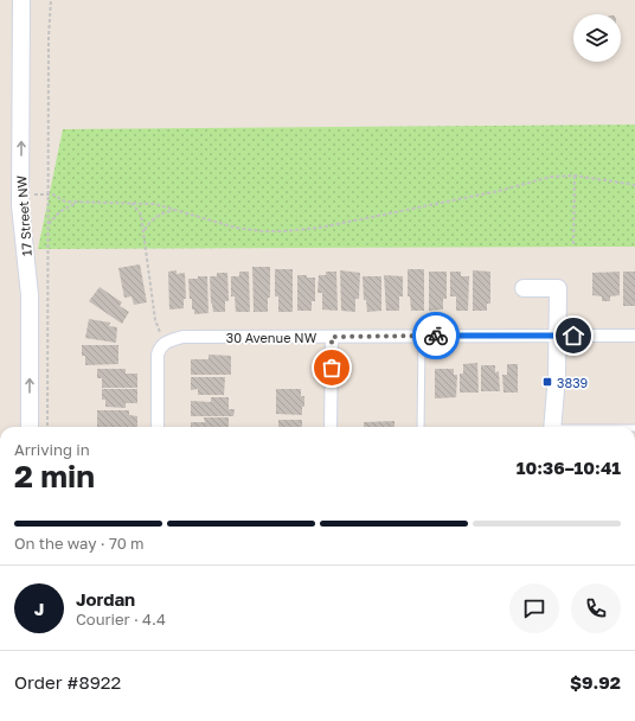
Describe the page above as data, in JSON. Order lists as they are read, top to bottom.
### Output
{
  "streets": {
    "main road": ["17 Street NW"],
    "street": ["30 Avenue NW"]
  },
  "one_way": ["17 Street NW"],
  "places": {
    "transit": ["3839"]
  },
  "page": {
    "heading": ["2 min", "Arriving in", "10:36–10:41"],
    "panel": [
      "Jordan",
      "Courier · 4.4",
      "Order #8922",
      "$9.92"
    ],
    "bar": "On the way · 70 m",
    "round": "J"
  }
}
